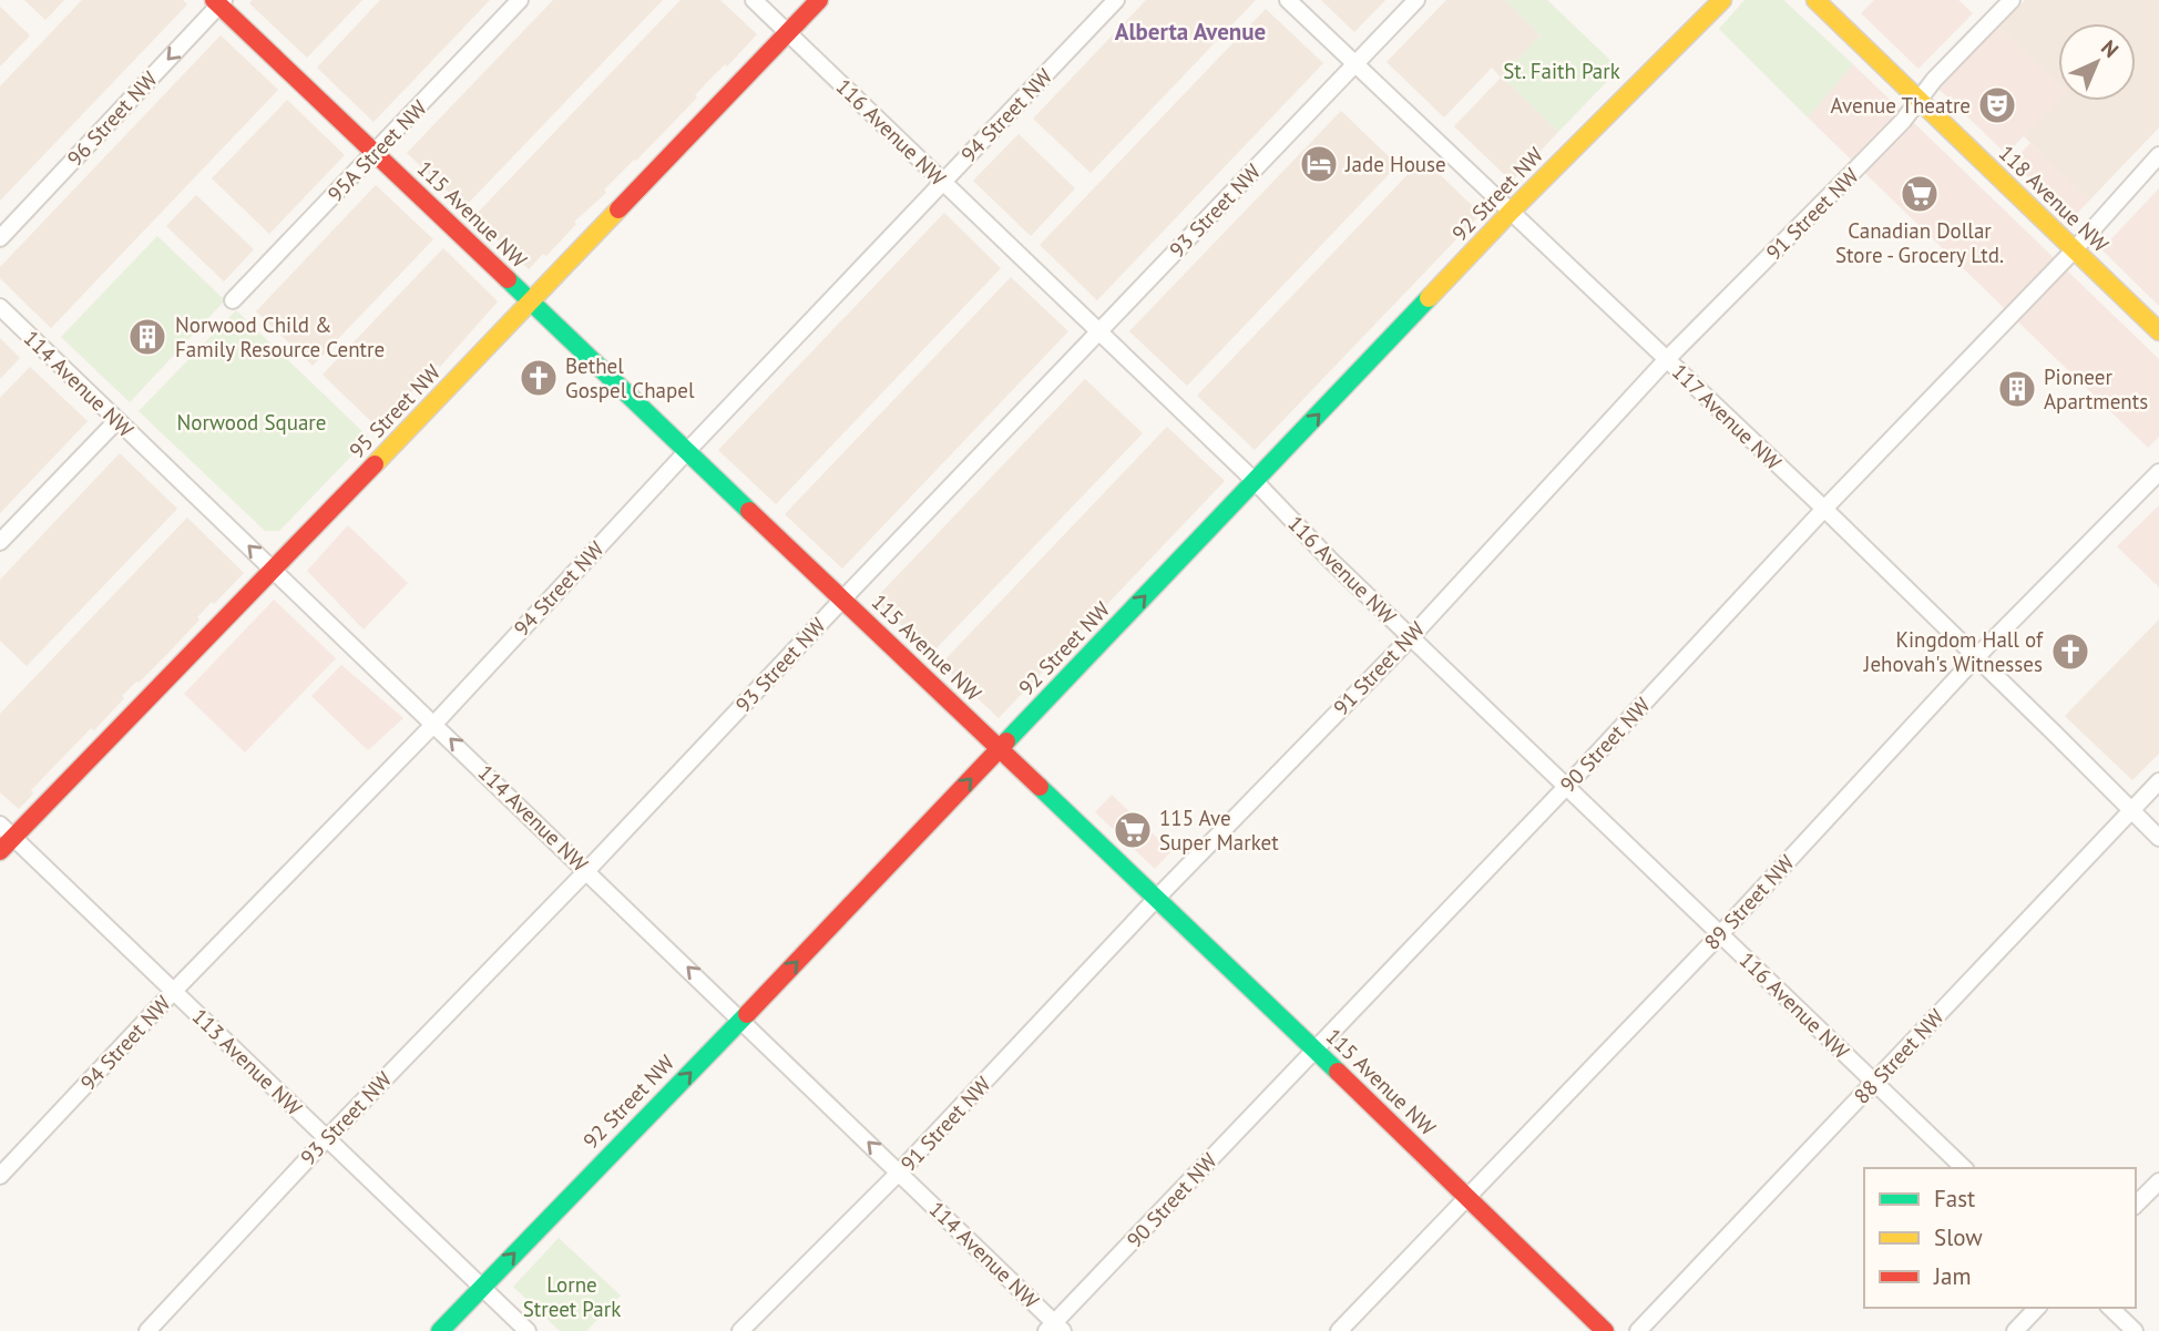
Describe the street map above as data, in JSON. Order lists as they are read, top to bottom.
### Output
{
  "streets": {
    "street": [
      "94 Street NW",
      "96 Street NW",
      "116 Avenue NW",
      "95A Street NW",
      "92 Street NW",
      "118 Avenue NW",
      "93 Street NW",
      "115 Avenue NW",
      "91 Street NW",
      "114 Avenue NW",
      "95 Street NW",
      "117 Avenue NW",
      "90 Street NW",
      "89 Street NW",
      "88 Street NW",
      "113 Avenue NW"
    ]
  },
  "crossings": [
    ["94 Street NW", "116 Avenue NW"],
    ["94 Street NW", "115 Avenue NW"],
    ["94 Street NW", "114 Avenue NW"],
    ["94 Street NW", "113 Avenue NW"],
    ["96 Street NW", "115 Avenue NW"],
    ["116 Avenue NW", "92 Street NW"],
    ["116 Avenue NW", "93 Street NW"],
    ["116 Avenue NW", "91 Street NW"],
    ["116 Avenue NW", "95 Street NW"],
    ["116 Avenue NW", "90 Street NW"],
    ["116 Avenue NW", "89 Street NW"],
    ["116 Avenue NW", "88 Street NW"],
    ["95A Street NW", "115 Avenue NW"],
    ["92 Street NW", "115 Avenue NW"],
    ["92 Street NW", "114 Avenue NW"],
    ["92 Street NW", "117 Avenue NW"],
    ["92 Street NW", "113 Avenue NW"],
    ["118 Avenue NW", "91 Street NW"],
    ["118 Avenue NW", "90 Street NW"],
    ["93 Street NW", "115 Avenue NW"],
    ["93 Street NW", "114 Avenue NW"],
    ["93 Street NW", "117 Avenue NW"],
    ["93 Street NW", "113 Avenue NW"],
    ["115 Avenue NW", "91 Street NW"],
    ["115 Avenue NW", "95 Street NW"],
    ["115 Avenue NW", "90 Street NW"],
    ["115 Avenue NW", "89 Street NW"],
    ["91 Street NW", "114 Avenue NW"],
    ["91 Street NW", "117 Avenue NW"],
    ["114 Avenue NW", "95 Street NW"],
    ["114 Avenue NW", "90 Street NW"],
    ["95 Street NW", "113 Avenue NW"],
    ["117 Avenue NW", "90 Street NW"],
    ["117 Avenue NW", "89 Street NW"],
    ["117 Avenue NW", "88 Street NW"]
  ],
  "one_way": ["96 Street NW", "92 Street NW", "114 Avenue NW"],
  "districts": ["Alberta Avenue"],
  "parks": ["St. Faith Park", "Norwood Square", "Lorne Street Park"],
  "places": {
    "theatre": ["Avenue Theatre"],
    "hotel": ["Jade House"],
    "supermarket": ["Canadian Dollar Store - Grocery Ltd.", "115 Ave Super Market"],
    "building": ["Norwood Child & Family Resource Centre", "Pioneer Apartments"],
    "church": ["Bethel Gospel Chapel", "Kingdom Hall of Jehovah's Witnesses"]
  },
  "legend": ["Fast", "Slow", "Jam"],
  "north": "top right"
}
